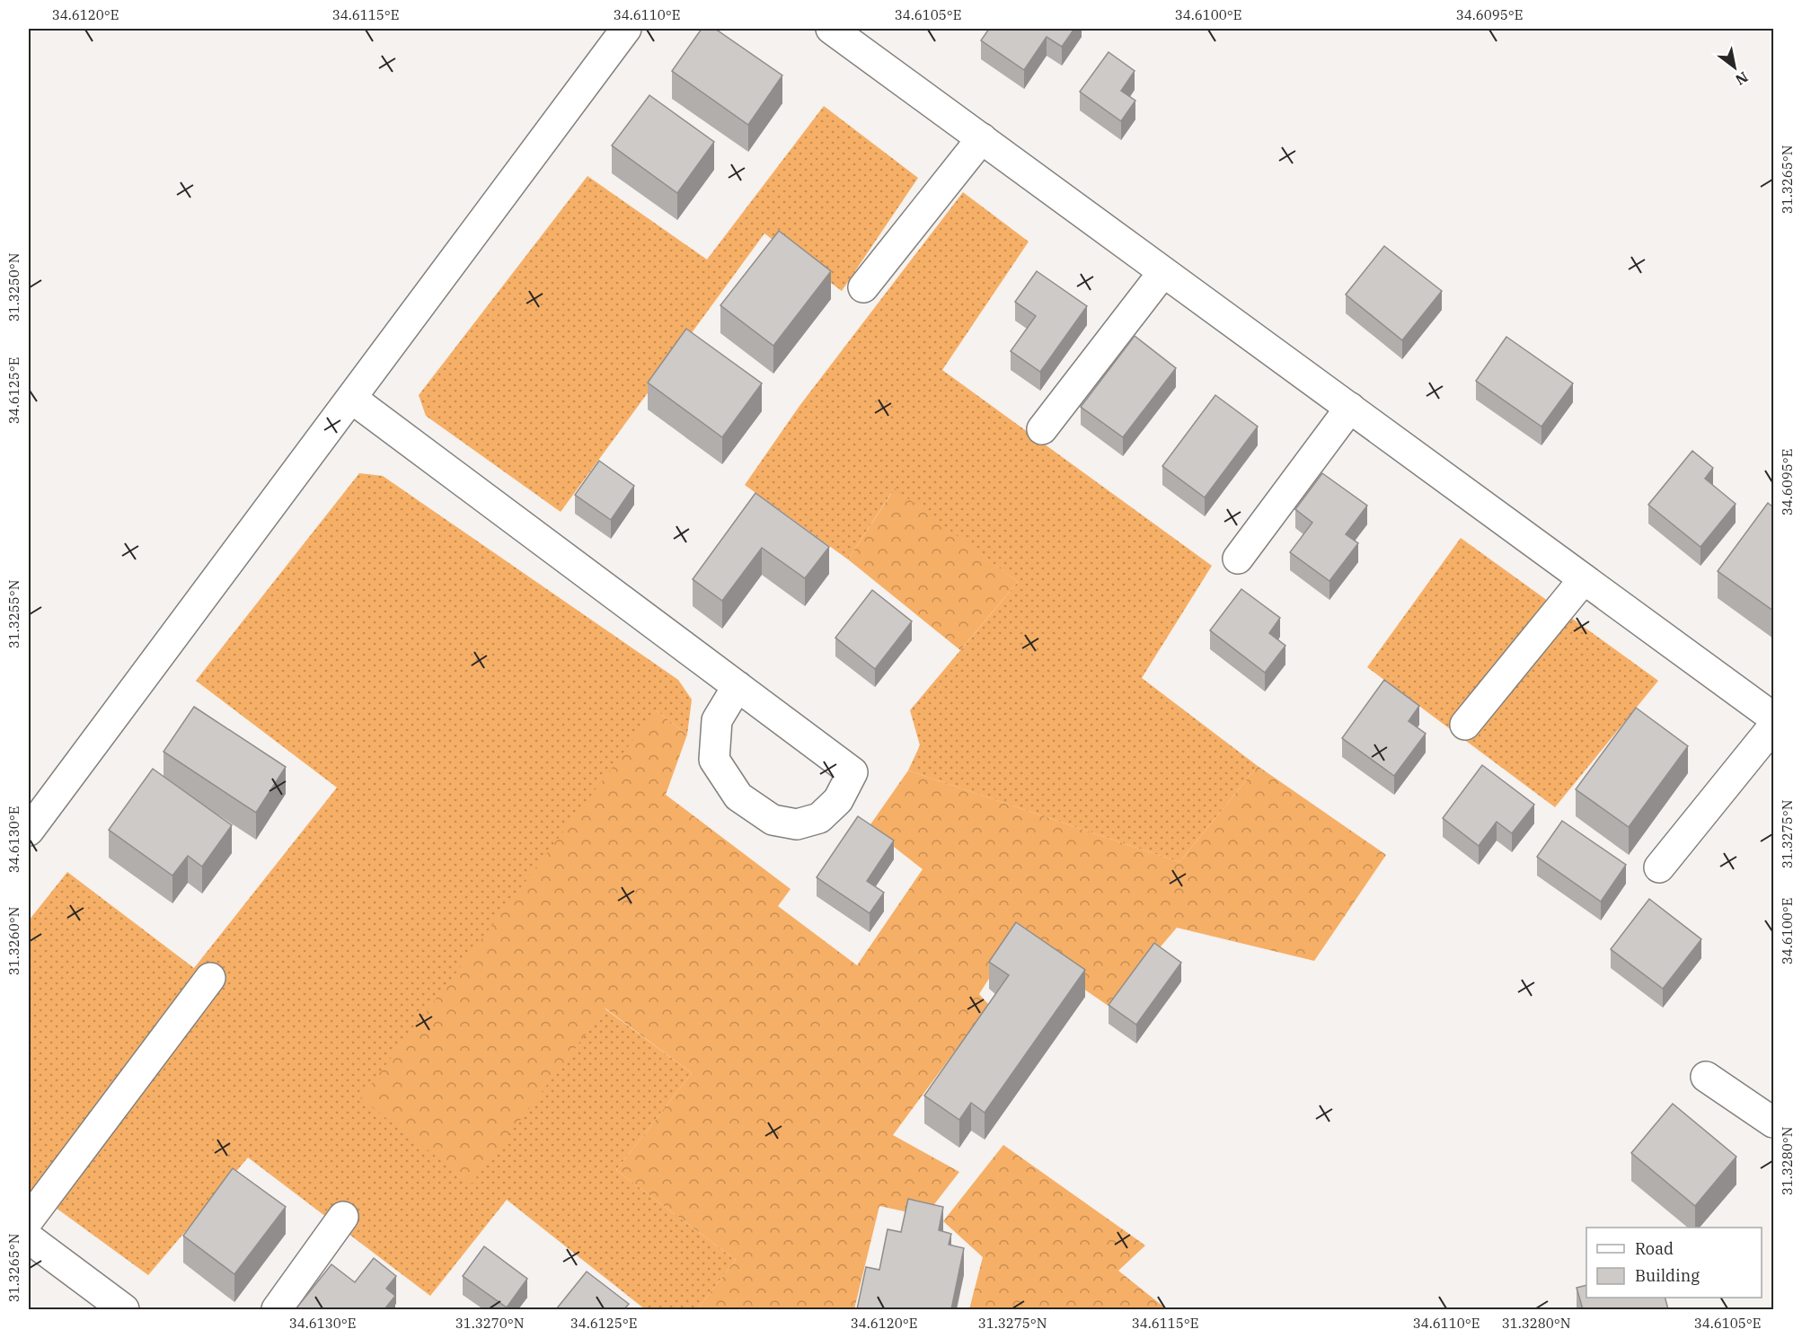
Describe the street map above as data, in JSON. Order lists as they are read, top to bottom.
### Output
{
  "legend": ["Road", "Building"],
  "north": "bottom right",
  "coordinates": [
    "34.6120°E",
    "34.6115°E",
    "34.6110°E",
    "34.6105°E",
    "34.6100°E",
    "34.6095°E",
    "31.3265°N",
    "31.3250°N",
    "34.6125°E",
    "31.3255°N",
    "31.3275°N",
    "34.6130°E",
    "31.3260°N",
    "31.3280°N",
    "31.3270°N"
  ]
}
